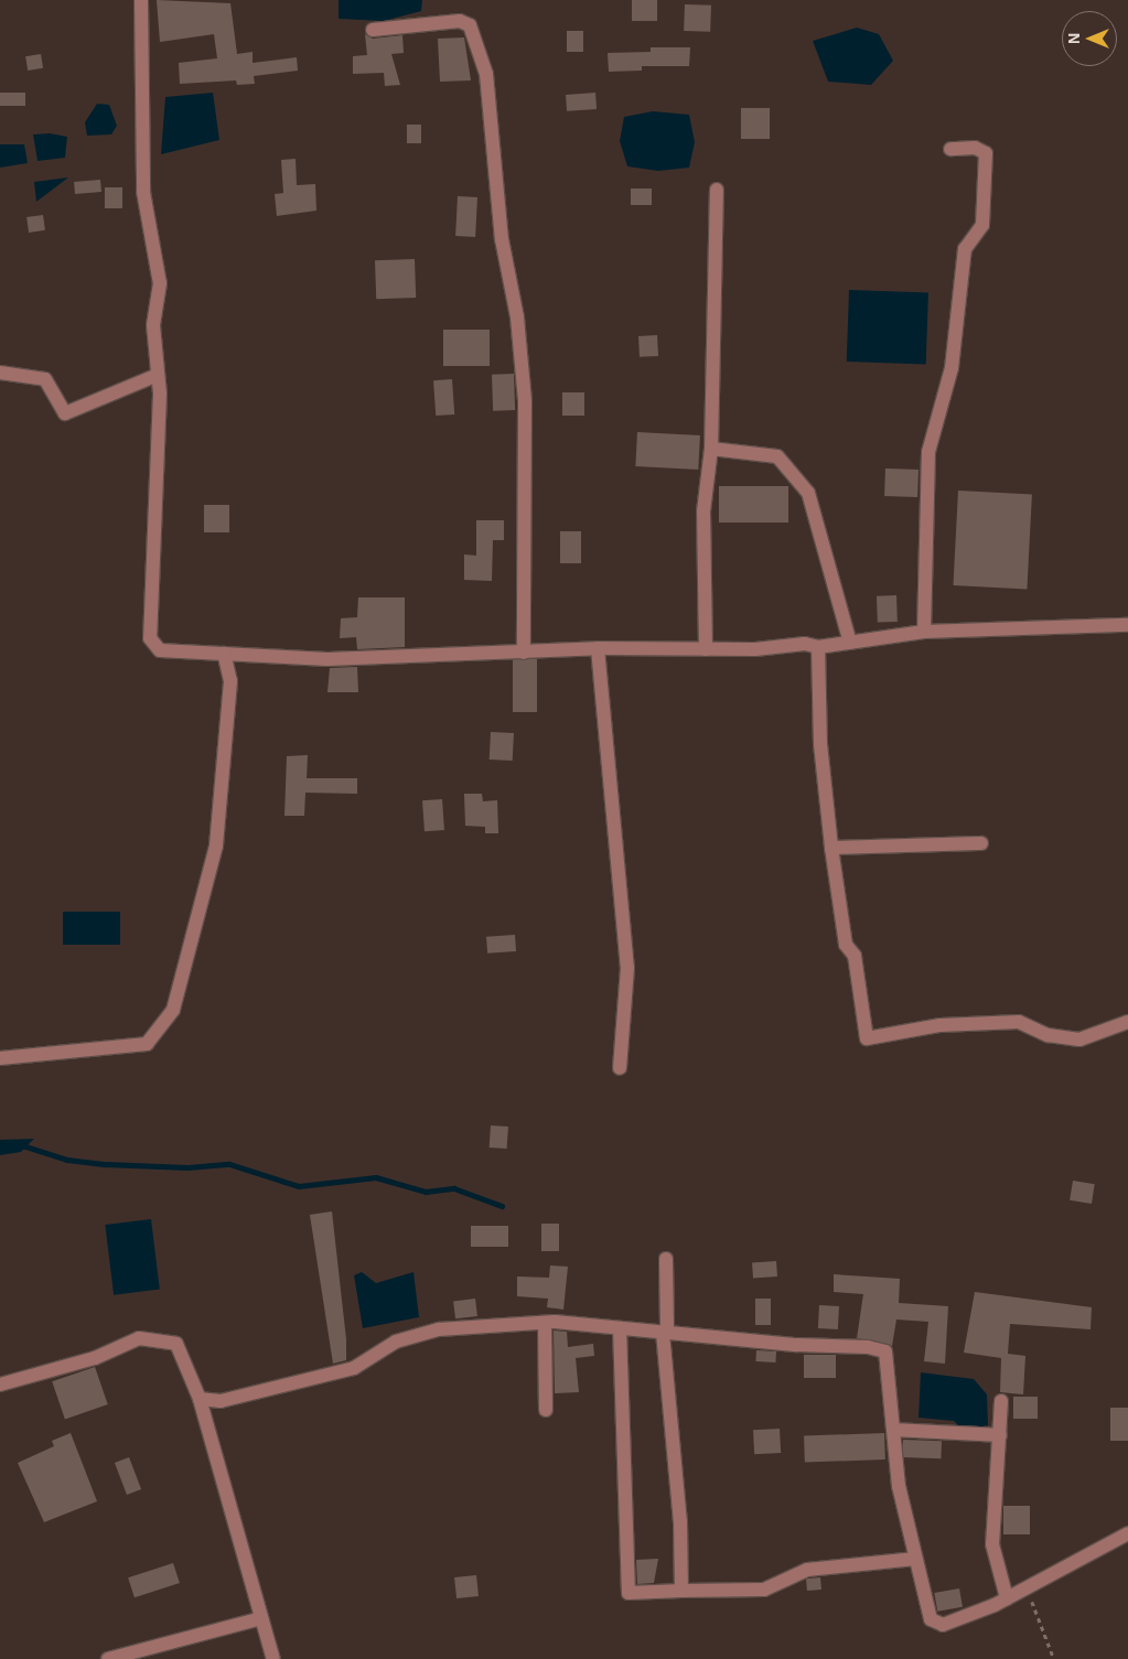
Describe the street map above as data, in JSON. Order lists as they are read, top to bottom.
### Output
{
  "north": "left"
}
